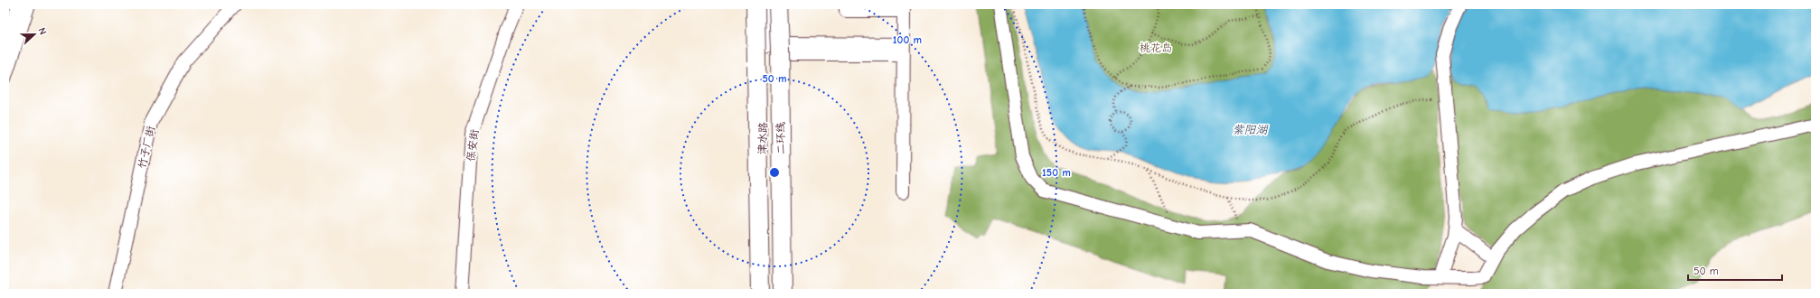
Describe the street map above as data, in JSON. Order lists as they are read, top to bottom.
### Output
{
  "streets": {
    "highway": ["二环线"],
    "main road": ["津水路"],
    "street": ["保安街", "竹子厂街"]
  },
  "crossings": [
    ["津水路", "二环线"]
  ],
  "water": ["紫阳湖"],
  "parks": ["桃花岛"],
  "scale_bar": "50 m",
  "north": "right",
  "rings": ["100 m", "50 m", "150 m"]
}
